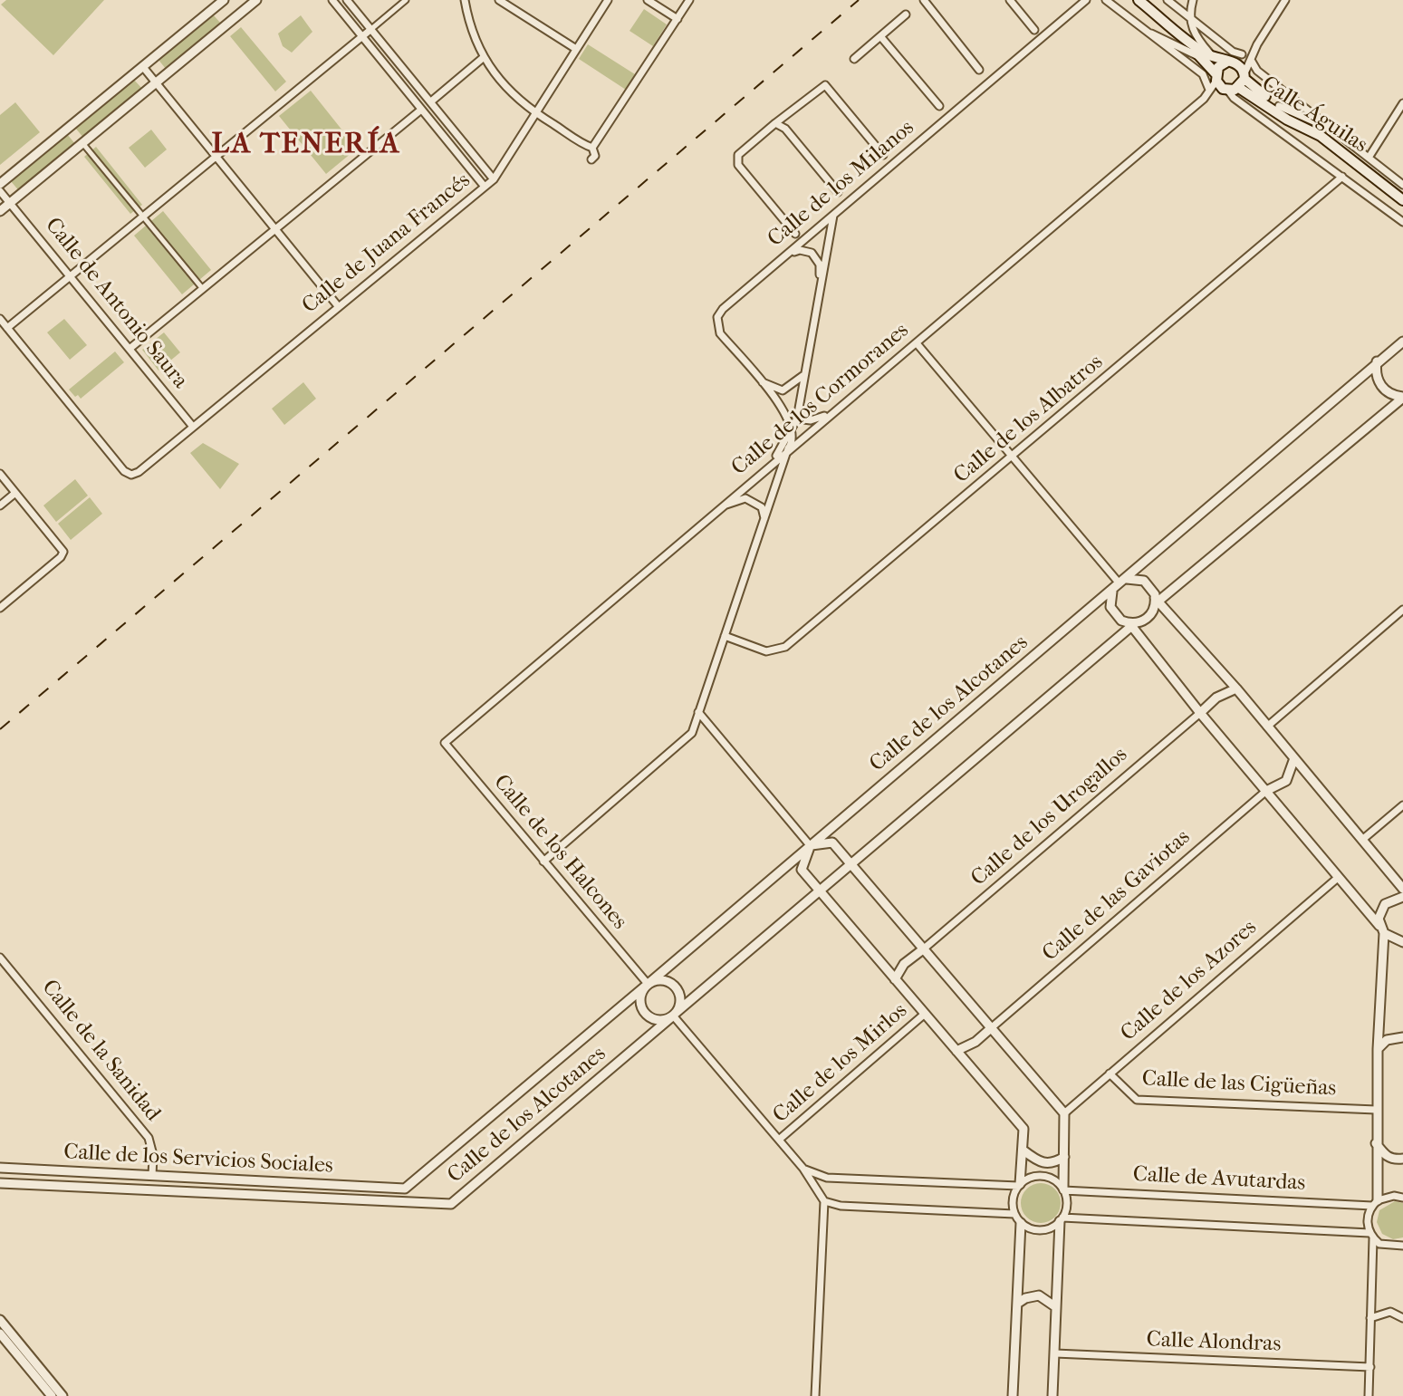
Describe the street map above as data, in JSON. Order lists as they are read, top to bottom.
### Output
{
  "streets": {
    "main road": ["Calle Águilas"],
    "street": [
      "Calle de los Milanos",
      "Calle de Juana Francés",
      "Calle de Antonio Saura",
      "Calle de los Cormoranes",
      "Calle de los Albatros",
      "Calle de los Alcotanes",
      "Calle de los Urogallos",
      "Calle de los Halcones",
      "Calle de las Gaviotas",
      "Calle de los Azores",
      "Calle de la Sanidad",
      "Calle de los Mirlos",
      "Calle de las Cigüeñas",
      "Calle de los Servicios Sociales",
      "Calle de Avutardas",
      "Calle Alondras"
    ]
  },
  "crossings": [
    ["Calle de Juana Francés", "Calle de Antonio Saura"],
    ["Calle de los Cormoranes", "Calle de los Halcones"],
    ["Calle de los Alcotanes", "Calle de los Halcones"],
    ["Calle de los Alcotanes", "Calle de los Servicios Sociales"],
    ["Calle de los Azores", "Calle de las Cigüeñas"],
    ["Calle de la Sanidad", "Calle de los Servicios Sociales"]
  ],
  "districts": ["LA TENERÍA"]
}
